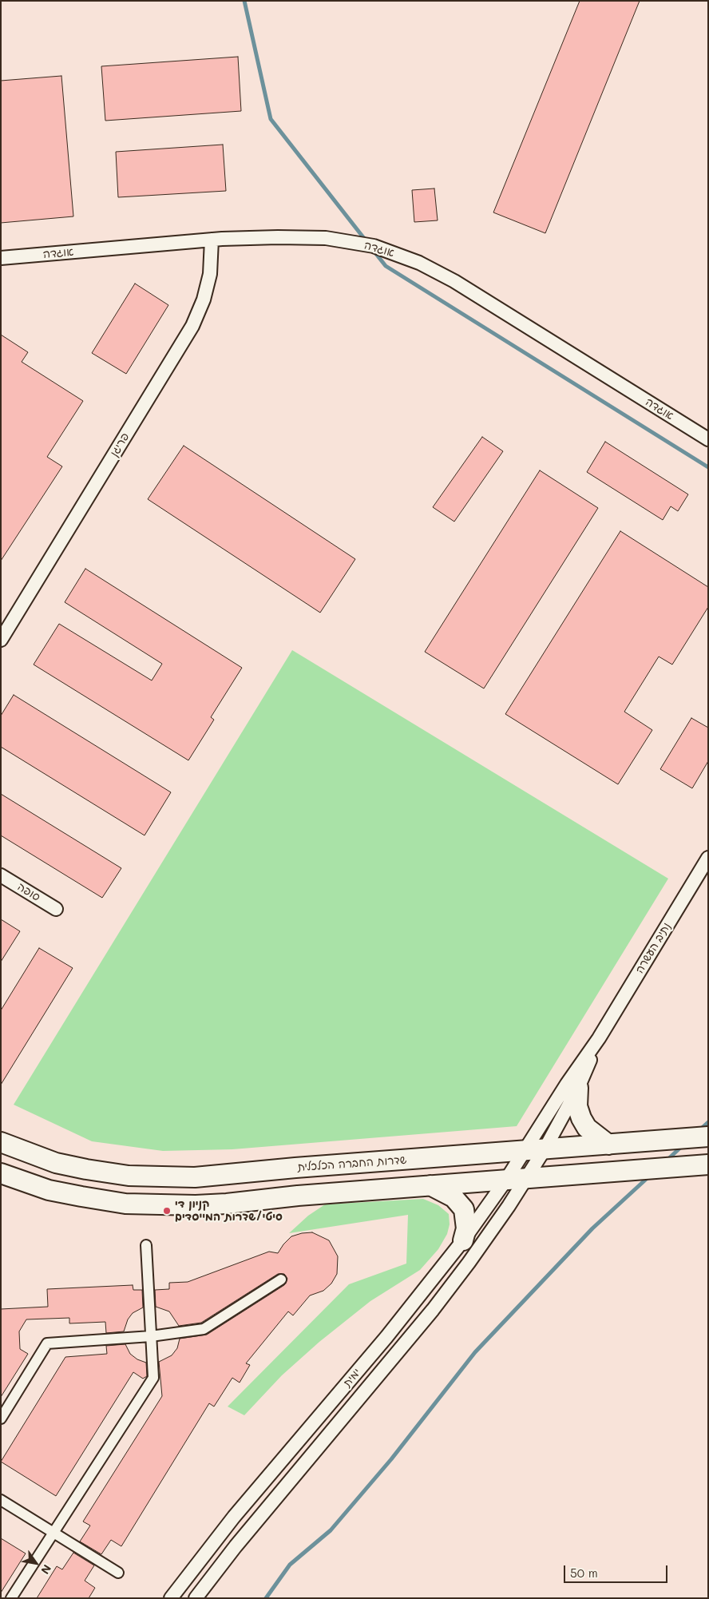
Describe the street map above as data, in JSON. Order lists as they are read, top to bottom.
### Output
{
  "streets": {
    "main road": ["שדרות החברה הכלכלית"],
    "street": [
      "אוגדה",
      "פריגן",
      "סופה",
      "נתיב העשרה",
      "ימית"
    ]
  },
  "crossings": [
    ["אוגדה", "פריגן"],
    ["נתיב העשרה", "שדרות החברה הכלכלית"],
    ["נתיב העשרה", "ימית"],
    ["שדרות החברה הכלכלית", "ימית"]
  ],
  "places": ["קניון די סיטי/שדרות המייסדים"],
  "scale_bar": "50 m",
  "north": "bottom right"
}
